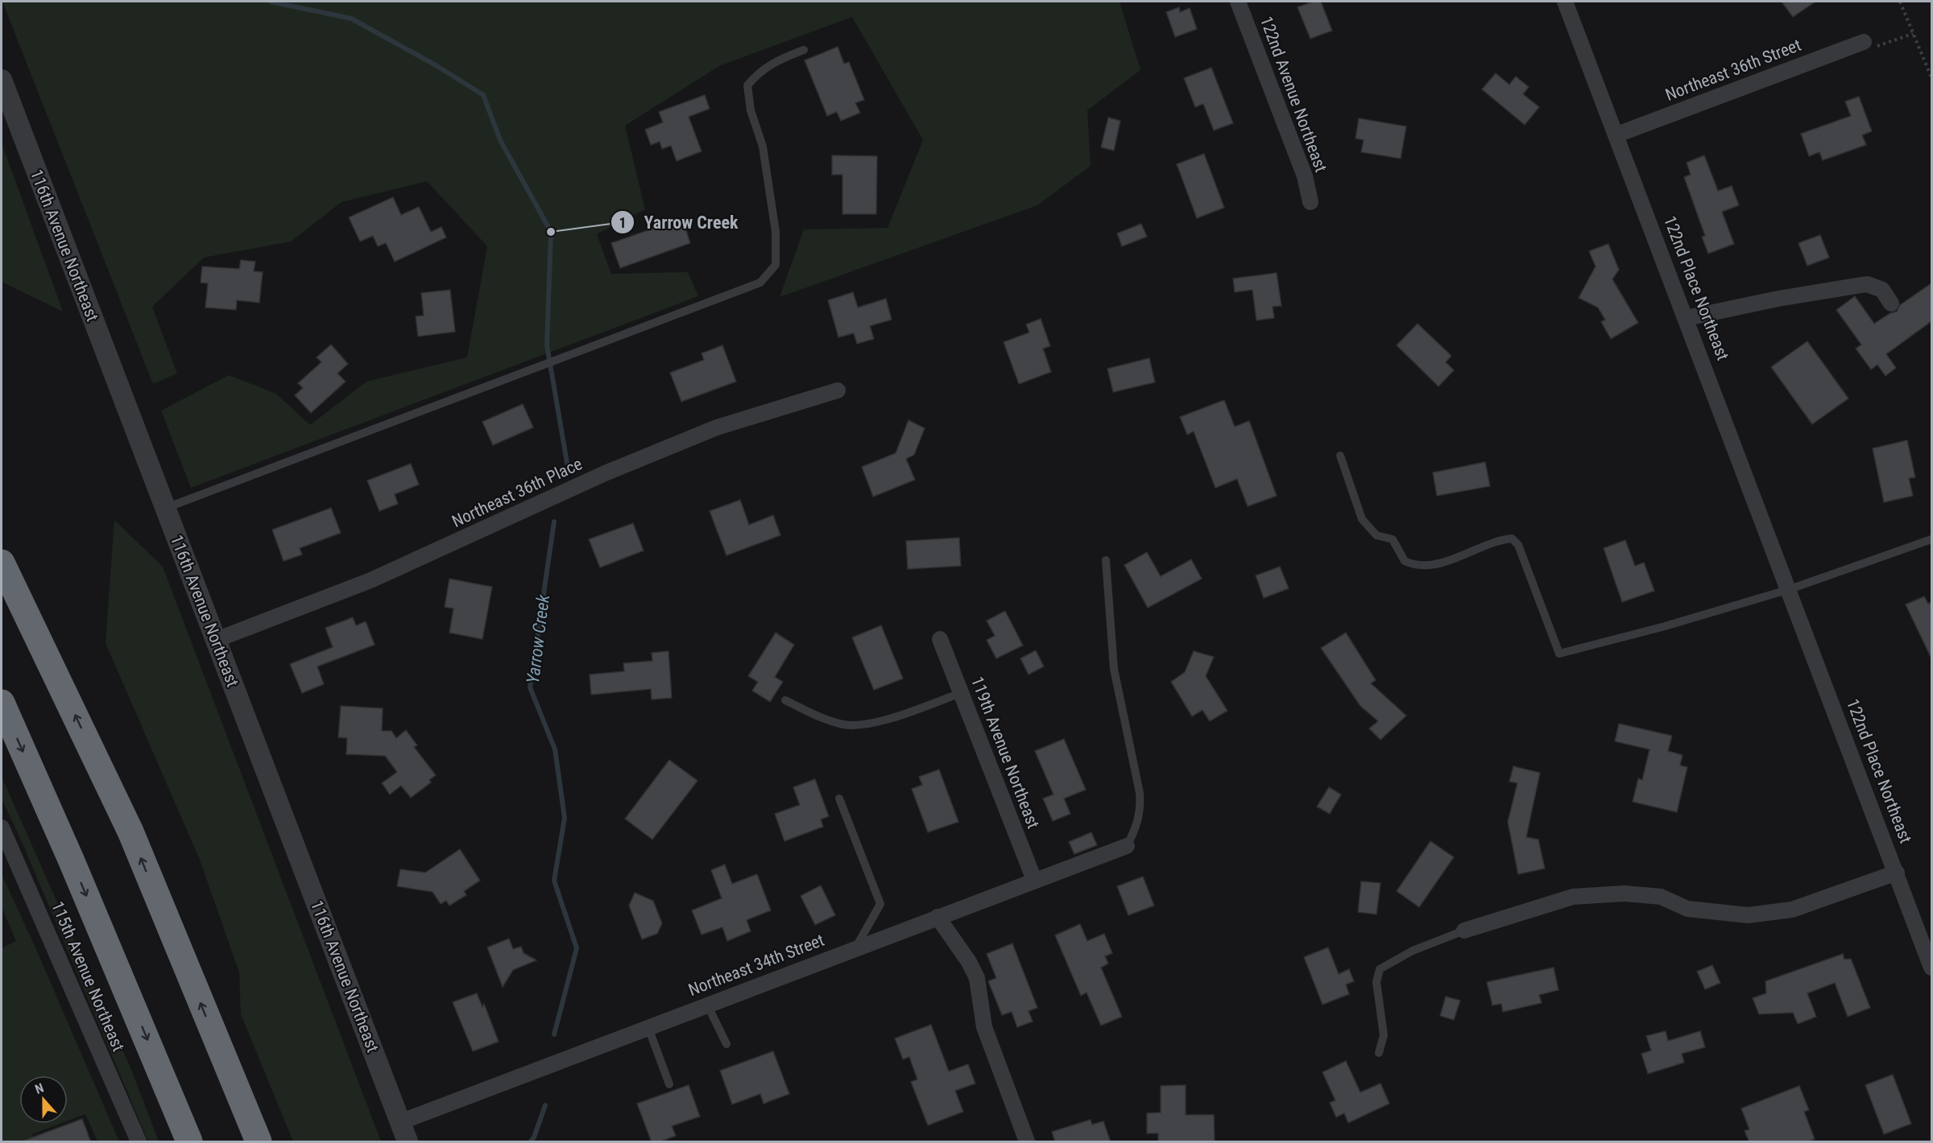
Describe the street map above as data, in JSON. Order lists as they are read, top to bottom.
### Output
{
  "streets": {
    "street": [
      "Northeast 36th Street",
      "122nd Avenue Northeast",
      "116th Avenue Northeast",
      "122nd Place Northeast",
      "Northeast 36th Place",
      "119th Avenue Northeast",
      "Northeast 34th Street",
      "115th Avenue Northeast"
    ]
  },
  "crossings": [
    ["Northeast 36th Street", "122nd Place Northeast"],
    ["116th Avenue Northeast", "Northeast 36th Place"],
    ["116th Avenue Northeast", "Northeast 34th Street"],
    ["119th Avenue Northeast", "Northeast 34th Street"]
  ],
  "water": ["Yarrow Creek"],
  "places": ["Yarrow Creek"],
  "north": "top"
}
